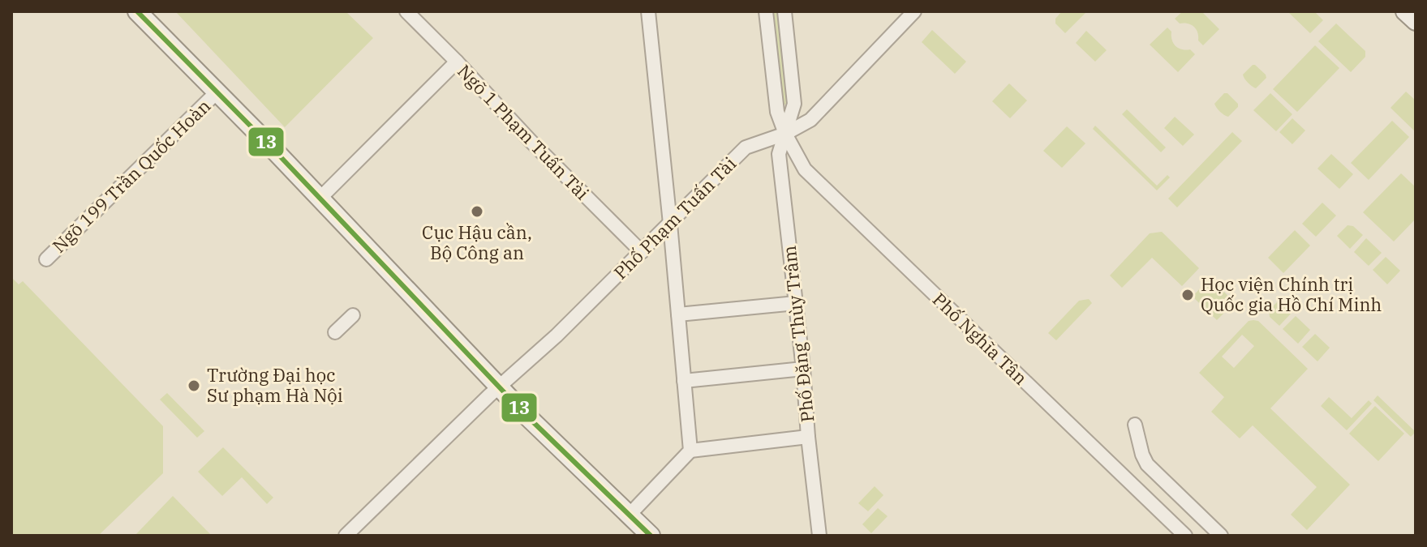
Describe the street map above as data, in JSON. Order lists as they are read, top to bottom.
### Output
{
  "streets": {
    "street": [
      "Ngõ 1 Phạm Tuấn Tài",
      "Ngõ 199 Trần Quốc Hoàn",
      "Phố Phạm Tuấn Tài",
      "Phố Đặng Thùy Trâm",
      "Phố Nghĩa Tân"
    ]
  },
  "crossings": [
    ["Ngõ 1 Phạm Tuấn Tài", "Phố Phạm Tuấn Tài"],
    ["Phố Phạm Tuấn Tài", "Phố Đặng Thùy Trâm"],
    ["Phố Phạm Tuấn Tài", "Phố Nghĩa Tân"],
    ["Phố Đặng Thùy Trâm", "Phố Nghĩa Tân"]
  ],
  "places": ["Cục Hậu cần, Bộ Công an", "Học viện Chính trị Quốc gia Hồ Chí Minh", "Trường Đại học Sư phạm Hà Nội"],
  "lines": ["transit line 13"]
}
